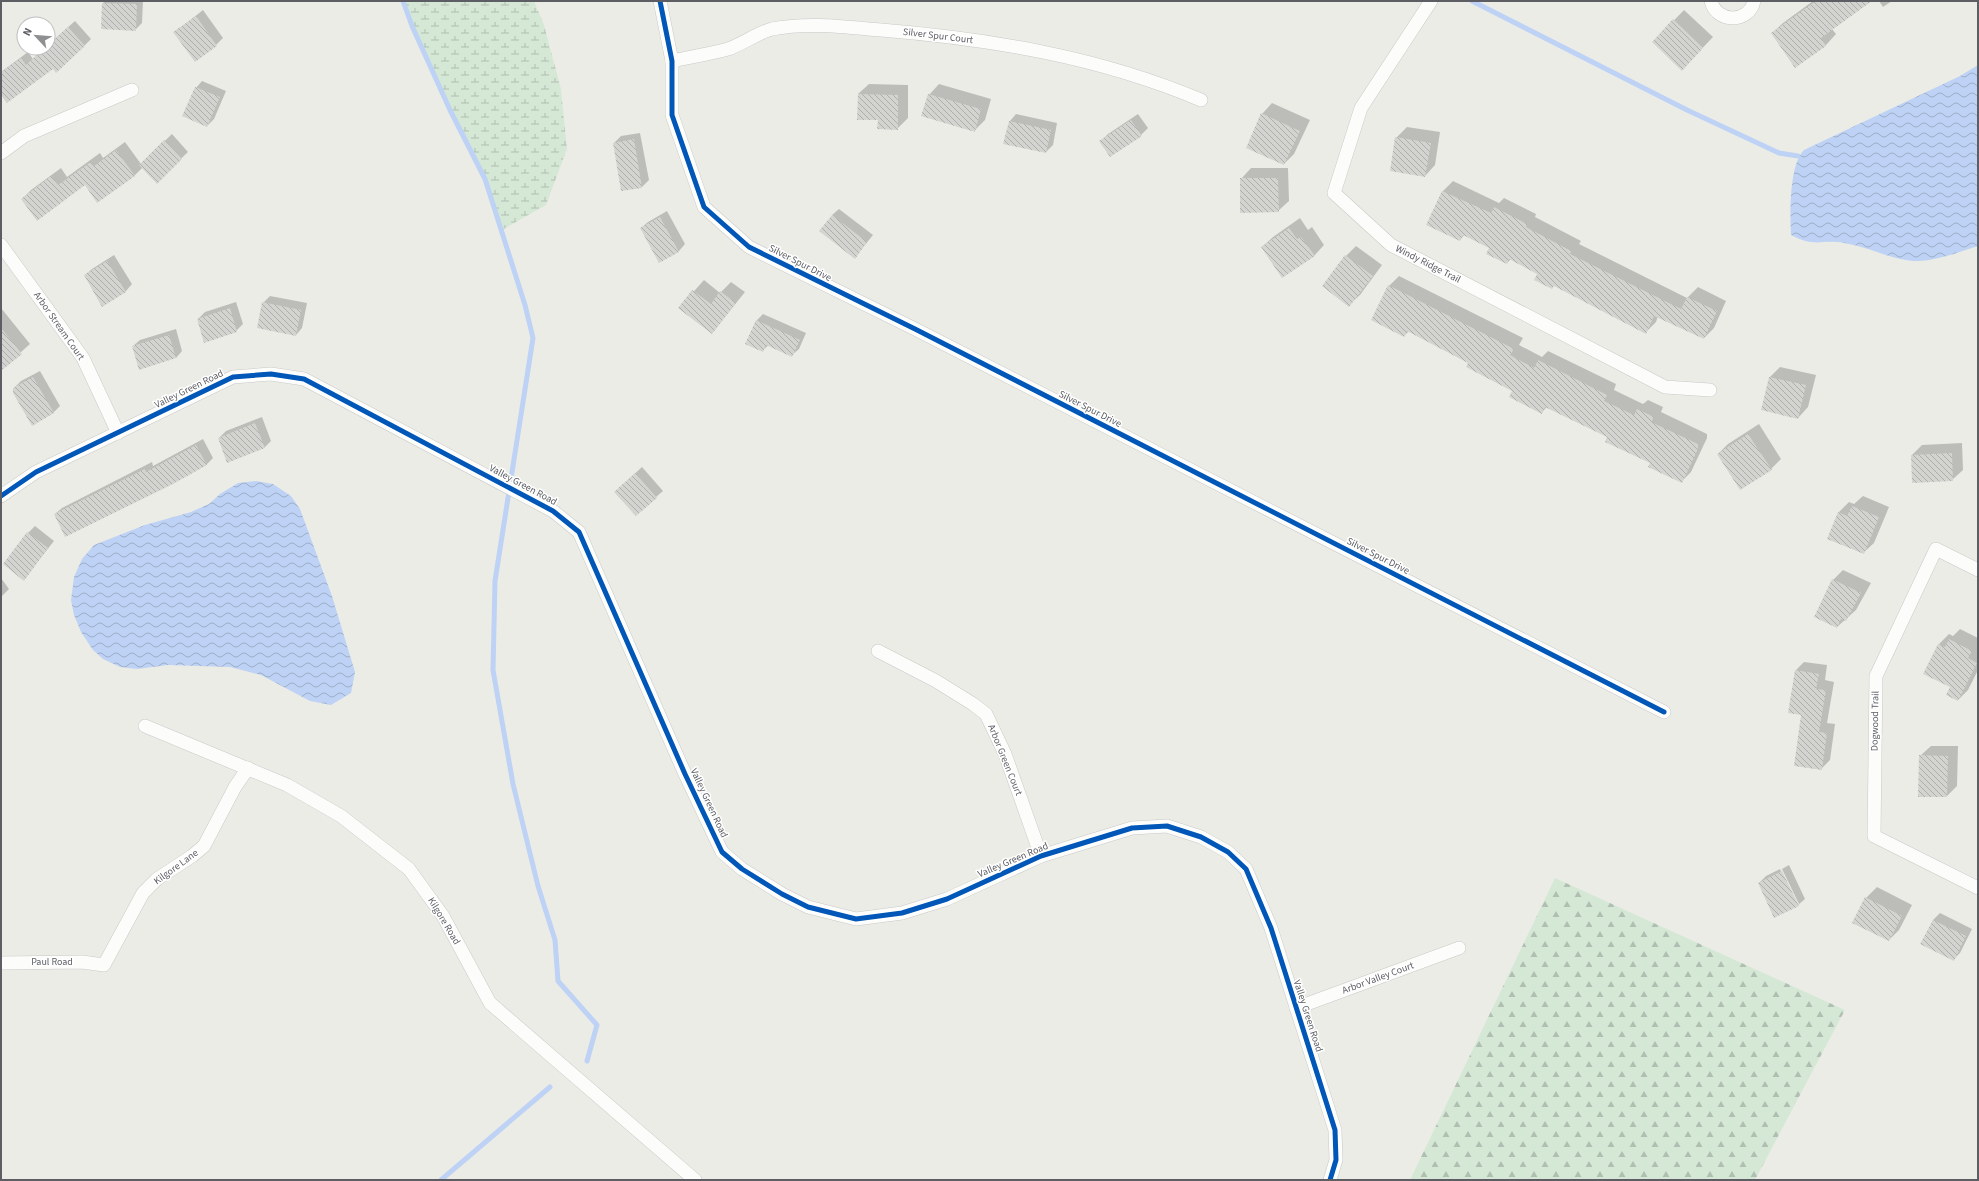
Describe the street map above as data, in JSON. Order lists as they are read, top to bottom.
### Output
{
  "streets": {
    "street": [
      "Silver Spur Court",
      "Silver Spur Drive",
      "Windy Ridge Trail",
      "Arbor Stream Court",
      "Valley Green Road",
      "Dogwood Trail",
      "Arbor Green Court",
      "Kilgore Lane",
      "Kilgore Road",
      "Paul Road",
      "Arbor Valley Court"
    ]
  },
  "crossings": [
    ["Silver Spur Court", "Silver Spur Drive"],
    ["Arbor Stream Court", "Valley Green Road"],
    ["Valley Green Road", "Arbor Green Court"],
    ["Valley Green Road", "Arbor Valley Court"],
    ["Kilgore Lane", "Kilgore Road"],
    ["Kilgore Lane", "Paul Road"]
  ],
  "north": "top left"
}
